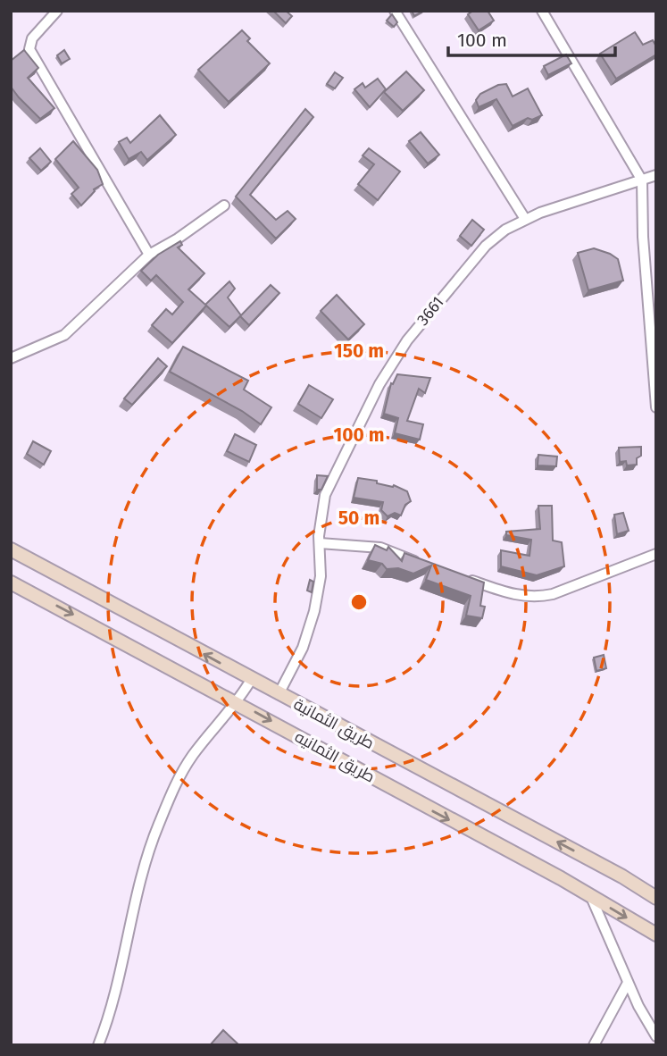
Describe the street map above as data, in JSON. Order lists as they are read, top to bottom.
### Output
{
  "streets": {
    "street": ["3661", "طريق الثمانية", "طريق الثمانيه"]
  },
  "crossings": [
    ["3661", "طريق الثمانية"]
  ],
  "one_way": ["طريق الثمانية", "طريق الثمانيه"],
  "scale_bar": "100 m",
  "rings": ["150 m", "100 m", "50 m"]
}
